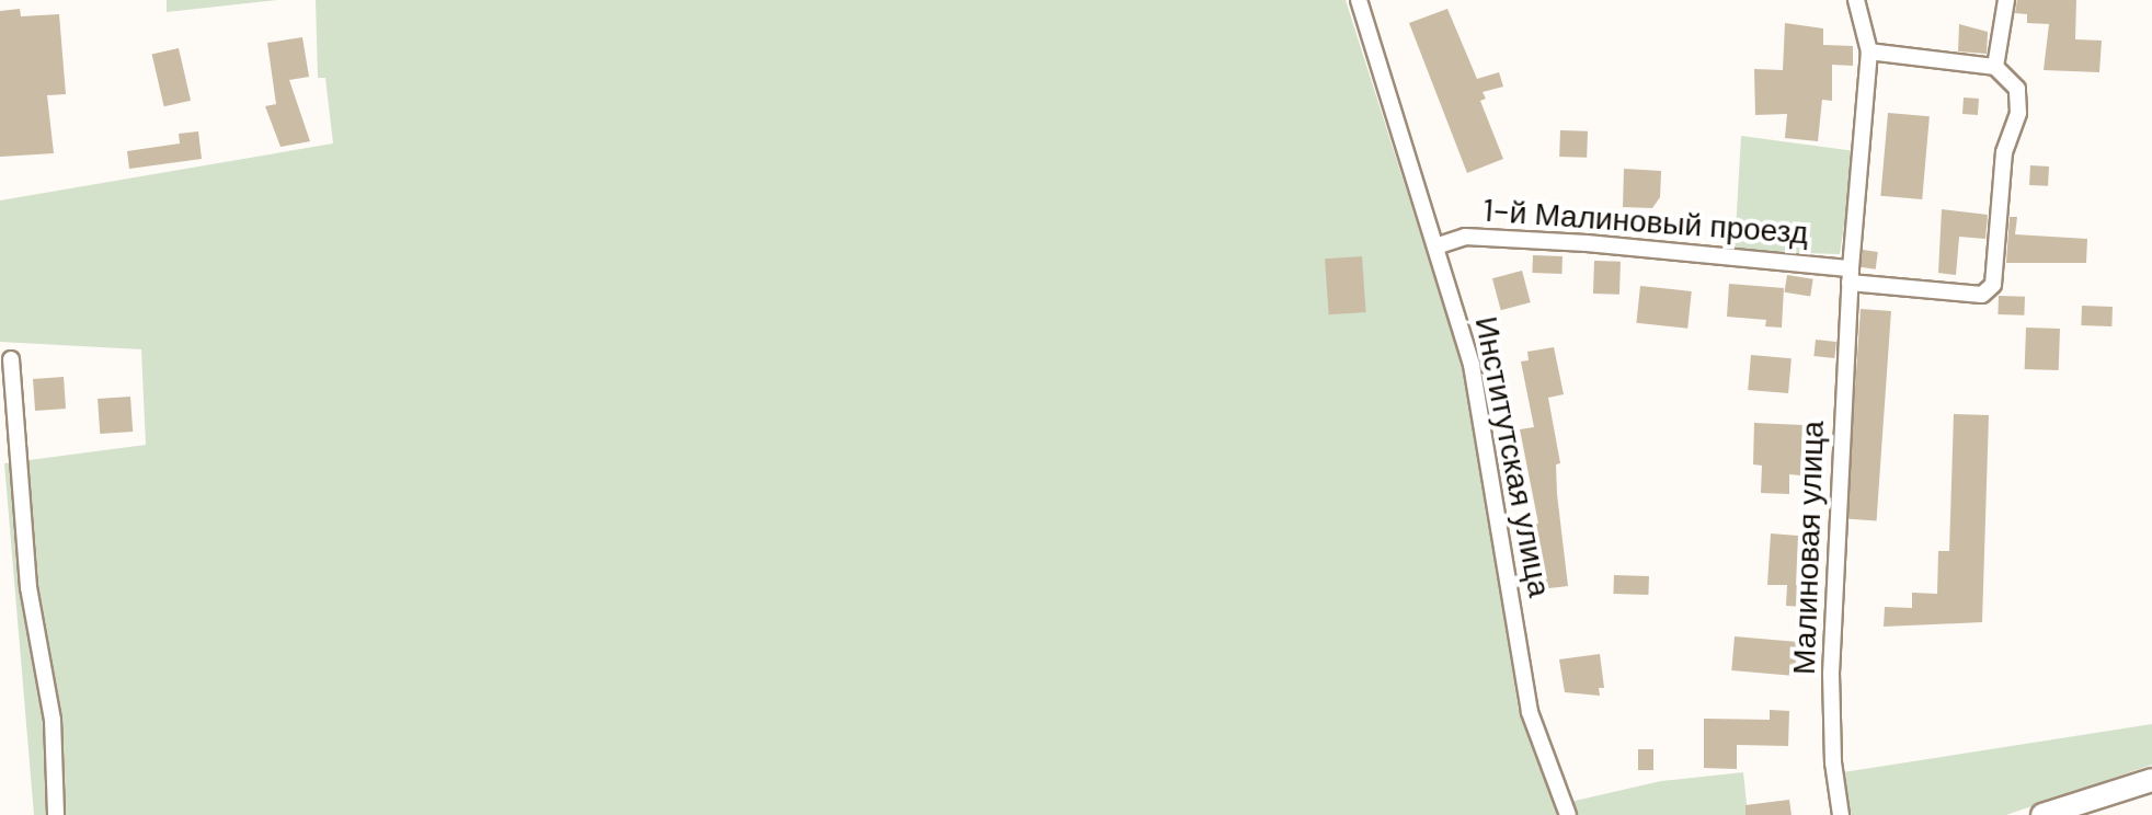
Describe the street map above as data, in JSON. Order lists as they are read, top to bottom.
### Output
{
  "streets": {
    "street": ["1-й Малиновый проезд", "Институтская улица", "Малиновая улица"]
  },
  "crossings": [
    ["1-й Малиновый проезд", "Институтская улица"],
    ["1-й Малиновый проезд", "Малиновая улица"]
  ]
}
